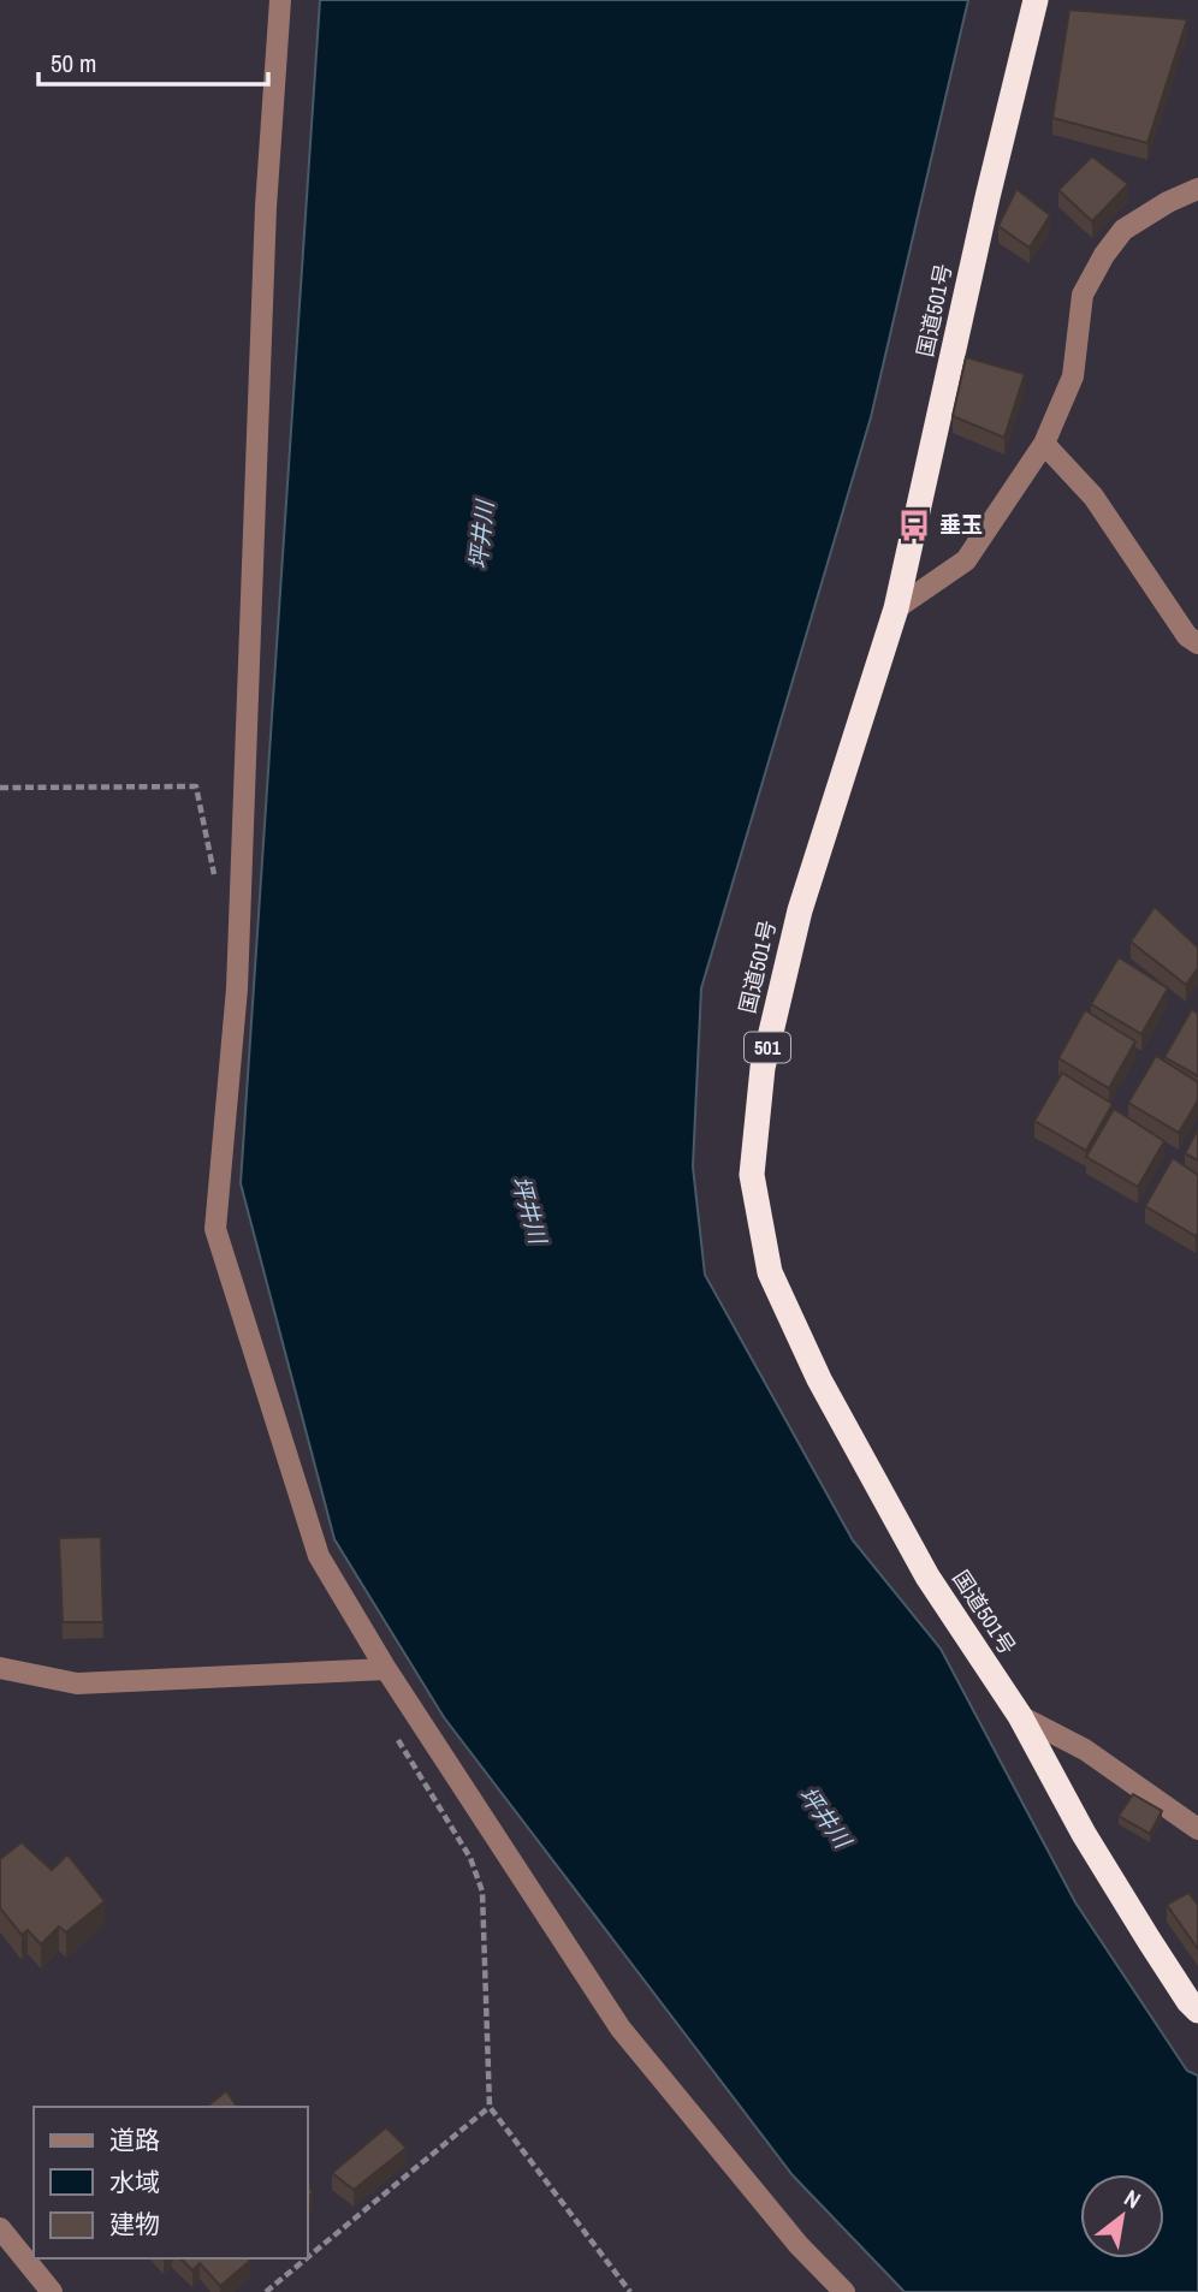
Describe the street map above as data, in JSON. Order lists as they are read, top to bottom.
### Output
{
  "streets": {
    "highway": ["国道501号", "501"]
  },
  "water": ["坪井川"],
  "places": {
    "bus stop": ["垂玉"]
  },
  "legend": ["道路", "水域", "建物"],
  "scale_bar": "50 m",
  "north": "top right"
}
